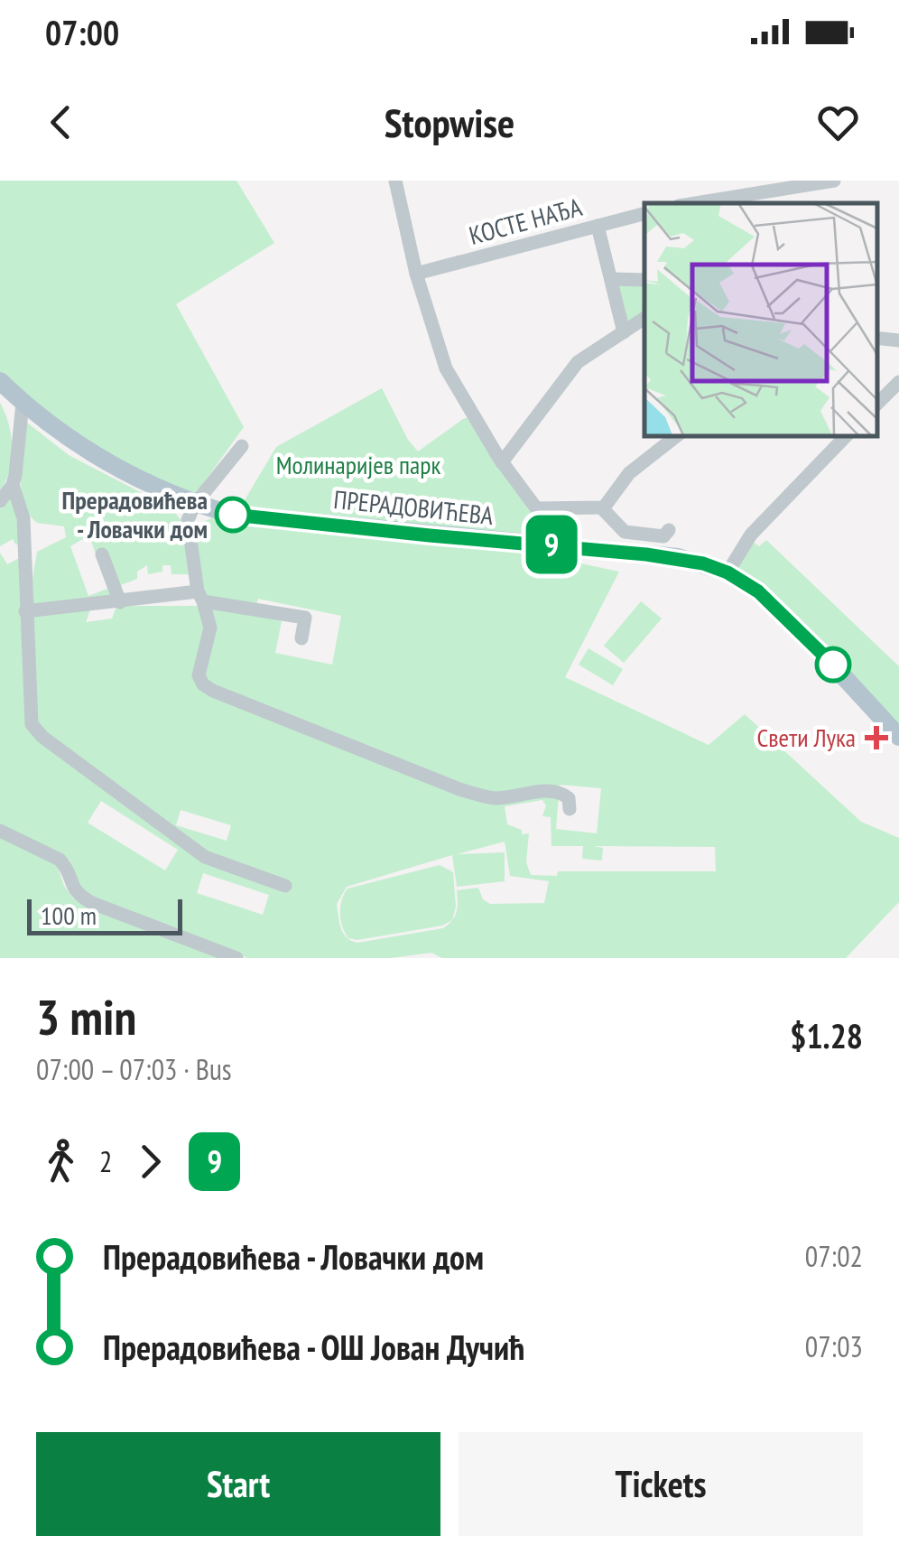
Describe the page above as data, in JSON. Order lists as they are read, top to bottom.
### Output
{
  "streets": {
    "main road": ["ПРЕРАДОВИЋЕВА"],
    "street": ["КОСТЕ НАЂА"]
  },
  "parks": ["Молинаријев парк"],
  "places": {
    "other": ["Прерадовићева - Ловачки дом"],
    "health": ["Свети Лука"]
  },
  "lines": ["bus line 9"],
  "scale_bar": "100 m",
  "page": {
    "status": "07:00",
    "header": "Stopwise",
    "on_map": "9",
    "scale": "100 m",
    "heading": ["3 min", "07:00 – 07:03 · Bus", "$1.28"],
    "legs": ["2", "9"],
    "list": [
      {
        "name": "Прерадовићева - Ловачки дом",
        "value": "07:02"
      },
      {
        "name": "Прерадовићева - ОШ Јован Дучић",
        "value": "07:03"
      }
    ],
    "buttons": ["Start", "Tickets"]
  }
}
